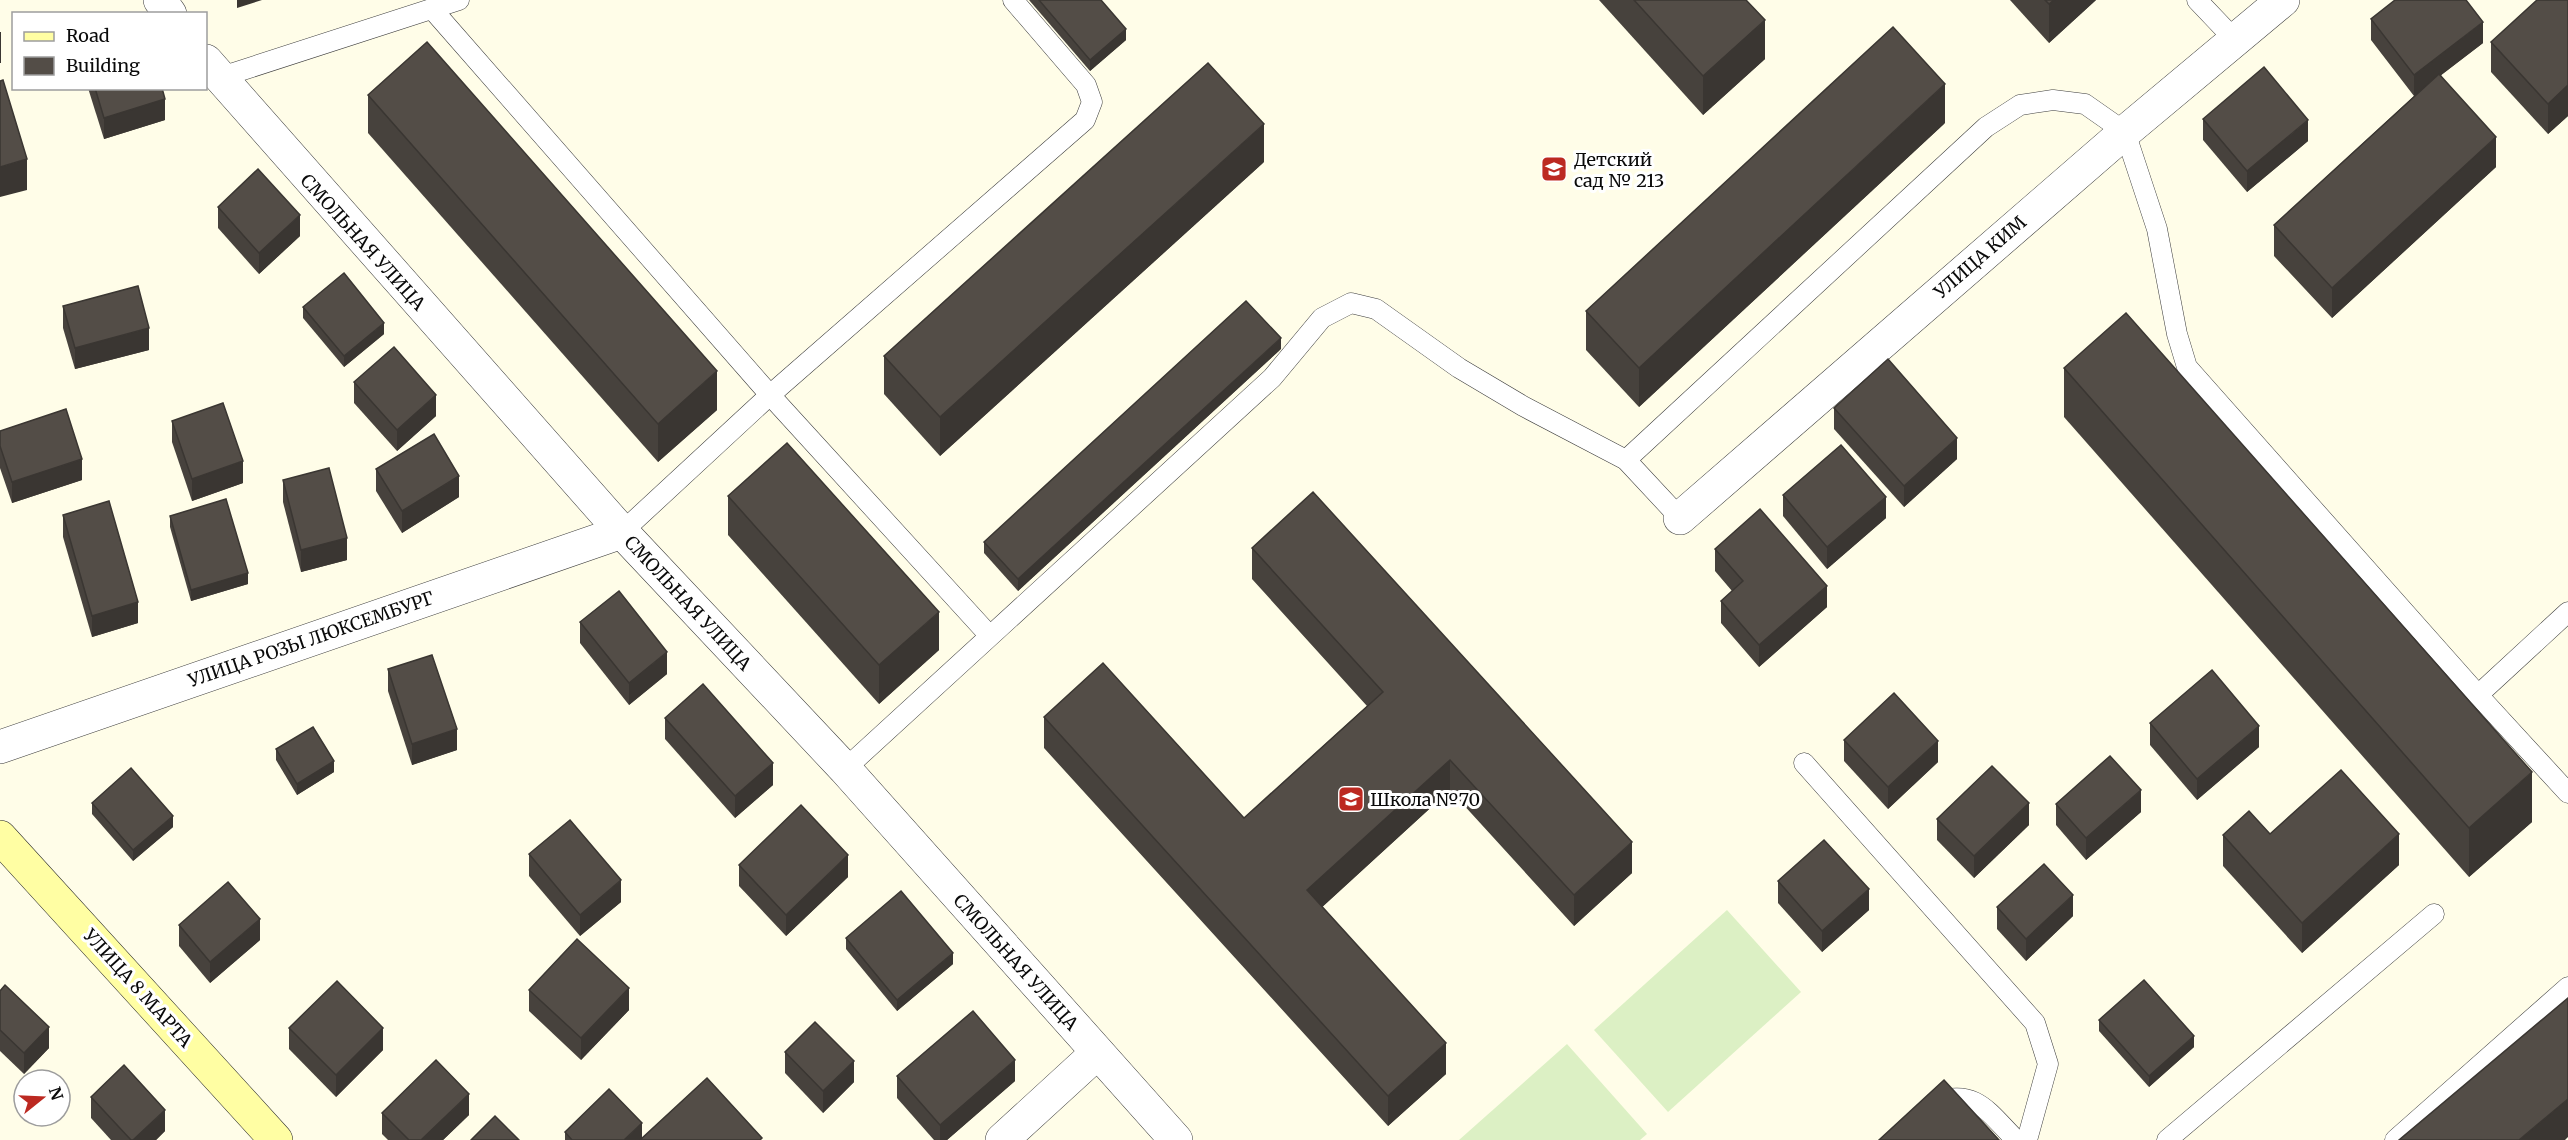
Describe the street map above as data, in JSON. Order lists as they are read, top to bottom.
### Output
{
  "streets": {
    "main road": ["УЛИЦА 8 МАРТА"],
    "street": ["СМОЛЬНАЯ УЛИЦА", "УЛИЦА КИМ", "УЛИЦА РОЗЫ ЛЮКСЕМБУРГ"]
  },
  "crossings": [
    ["СМОЛЬНАЯ УЛИЦА", "УЛИЦА РОЗЫ ЛЮКСЕМБУРГ"]
  ],
  "places": {
    "school or university": ["Детский сад № 213", "Школа №70"]
  },
  "legend": ["Road", "Building"],
  "north": "right"
}
